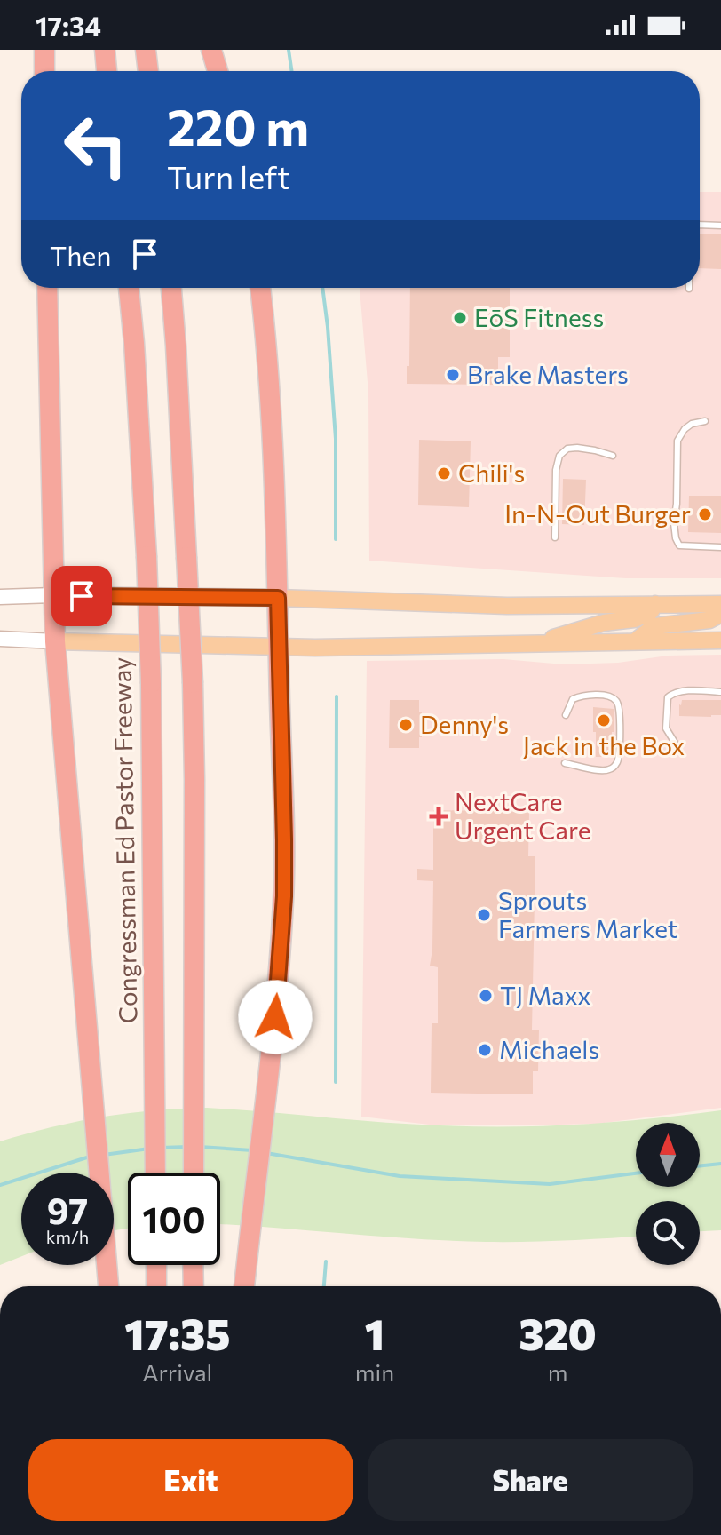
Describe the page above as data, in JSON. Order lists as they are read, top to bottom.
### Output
{
  "streets": {
    "highway": ["Congressman Ed Pastor Freeway"]
  },
  "places": {
    "other": [
      "EōS Fitness",
      "Brake Masters",
      "Chili's",
      "In-N-Out Burger",
      "Jack in the Box",
      "Denny's",
      "Sprouts Farmers Market",
      "TJ Maxx",
      "Michaels"
    ],
    "health": ["NextCare Urgent Care"]
  },
  "north": "top",
  "page": {
    "status": "17:34",
    "turn": ["220 m", "Turn left"],
    "then": "Then",
    "speed": "97 km/h",
    "limit": "100",
    "eta": [
      "17:35",
      "Arrival",
      "1",
      "min",
      "320",
      "m"
    ],
    "buttons": ["Exit", "Share"]
  }
}
